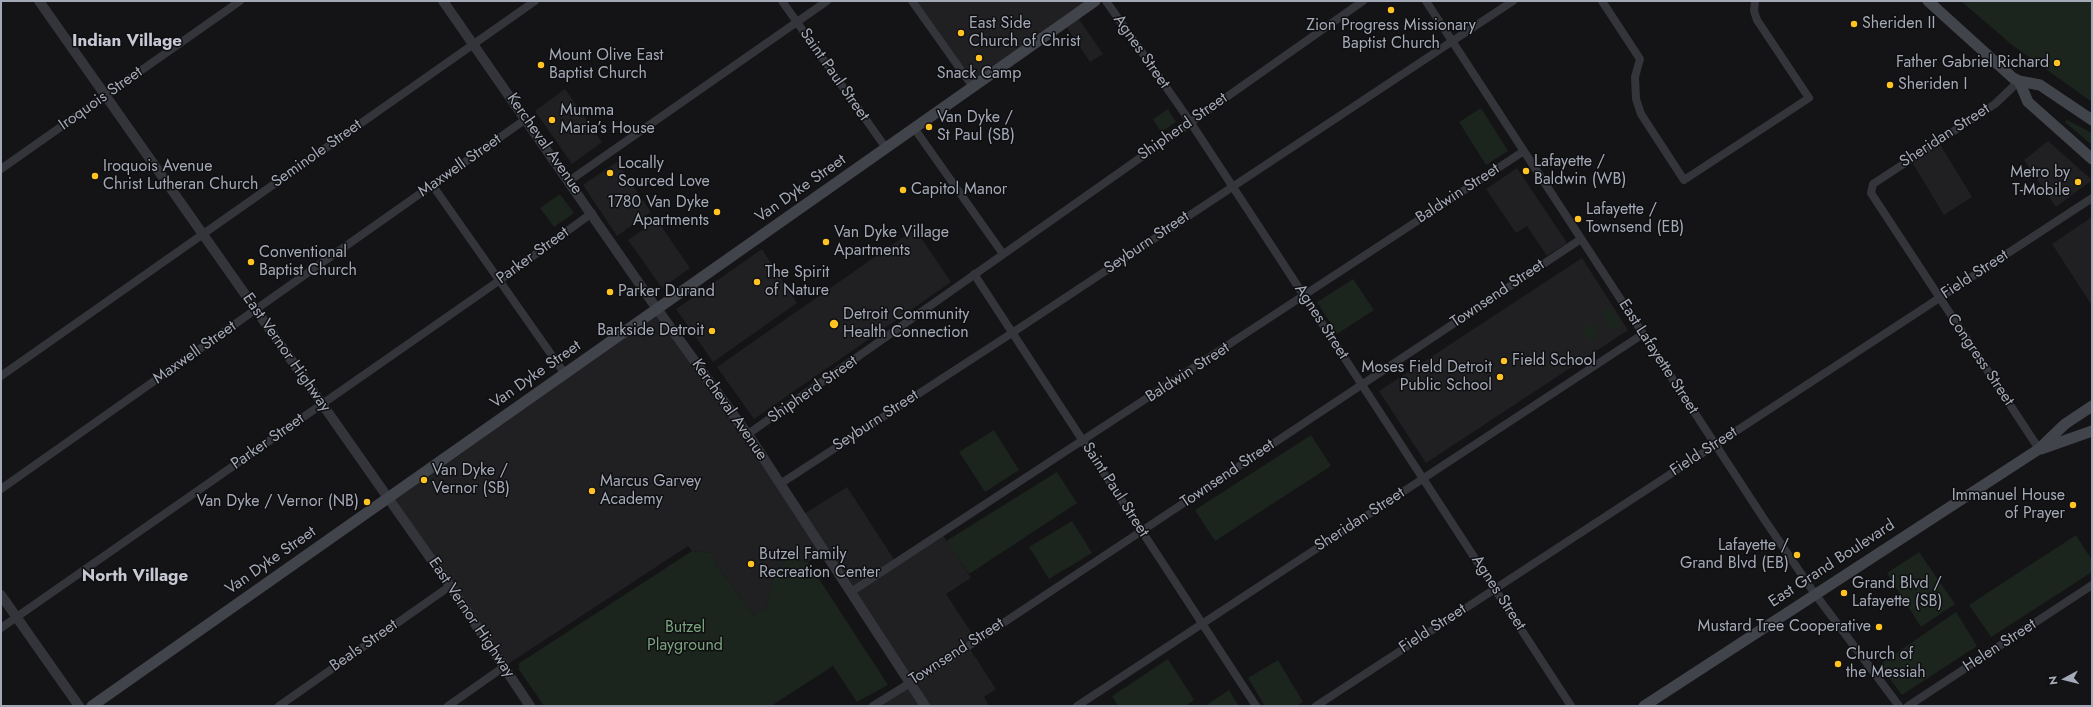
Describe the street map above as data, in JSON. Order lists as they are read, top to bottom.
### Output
{
  "streets": {
    "main road": ["Van Dyke Street", "East Grand Boulevard"],
    "street": [
      "Agnes Street",
      "Saint Paul Street",
      "Iroquois Street",
      "Shipherd Street",
      "Sheridan Street",
      "Kercheval Avenue",
      "Seminole Street",
      "Maxwell Street",
      "Baldwin Street",
      "Seyburn Street",
      "Parker Street",
      "Field Street",
      "Townsend Street",
      "East Vernor Highway",
      "East Lafayette Street",
      "Congress Street",
      "Beals Street",
      "Helen Street"
    ]
  },
  "crossings": [
    ["Agnes Street", "Shipherd Street"],
    ["Agnes Street", "Sheridan Street"],
    ["Agnes Street", "Baldwin Street"],
    ["Agnes Street", "Seyburn Street"],
    ["Agnes Street", "Field Street"],
    ["Agnes Street", "Townsend Street"],
    ["Saint Paul Street", "Shipherd Street"],
    ["Saint Paul Street", "Sheridan Street"],
    ["Saint Paul Street", "Van Dyke Street"],
    ["Saint Paul Street", "Baldwin Street"],
    ["Saint Paul Street", "Seyburn Street"],
    ["Saint Paul Street", "Townsend Street"],
    ["Iroquois Street", "East Vernor Highway"],
    ["Shipherd Street", "Kercheval Avenue"],
    ["Sheridan Street", "East Lafayette Street"],
    ["Sheridan Street", "Congress Street"],
    ["Kercheval Avenue", "Seminole Street"],
    ["Kercheval Avenue", "Maxwell Street"],
    ["Kercheval Avenue", "Van Dyke Street"],
    ["Kercheval Avenue", "Baldwin Street"],
    ["Kercheval Avenue", "Seyburn Street"],
    ["Kercheval Avenue", "Parker Street"],
    ["Kercheval Avenue", "Townsend Street"],
    ["Seminole Street", "East Vernor Highway"],
    ["Maxwell Street", "East Vernor Highway"],
    ["Van Dyke Street", "East Vernor Highway"],
    ["Baldwin Street", "East Lafayette Street"],
    ["Seyburn Street", "East Lafayette Street"],
    ["Parker Street", "East Vernor Highway"],
    ["Field Street", "East Lafayette Street"],
    ["Field Street", "Congress Street"],
    ["Townsend Street", "East Lafayette Street"],
    ["East Vernor Highway", "Beals Street"],
    ["East Lafayette Street", "East Grand Boulevard"],
    ["Congress Street", "East Grand Boulevard"]
  ],
  "districts": ["Indian Village", "North Village"],
  "parks": ["Butzel Playground"],
  "places": [
    "Zion Progress Missionary Baptist Church",
    "Sheriden II",
    "East Side Church of Christ",
    "Snack Camp",
    "Father Gabriel Richard",
    "Mount Olive East Baptist Church",
    "Sheriden I",
    "Mumma Maria’s House",
    "Van Dyke / St Paul (SB)",
    "Lafayette / Baldwin (WB)",
    "Locally Sourced Love",
    "Iroquois Avenue Christ Lutheran Church",
    "Metro by T-Mobile",
    "Capitol Manor",
    "1780 Van Dyke Apartments",
    "Lafayette / Townsend (EB)",
    "Van Dyke Village Apartments",
    "Conventional Baptist Church",
    "The Spirit of Nature",
    "Parker Durand",
    "Detroit Community Health Connection",
    "Barkside Detroit",
    "Field School",
    "Moses Field Detroit Public School",
    "Van Dyke / Vernor (SB)",
    "Marcus Garvey Academy",
    "Van Dyke / Vernor (NB)",
    "Immanuel House of Prayer",
    "Lafayette / Grand Blvd (EB)",
    "Butzel Family Recreation Center",
    "Grand Blvd / Lafayette (SB)",
    "Mustard Tree Cooperative",
    "Church of the Messiah"
  ],
  "north": "left"
}
